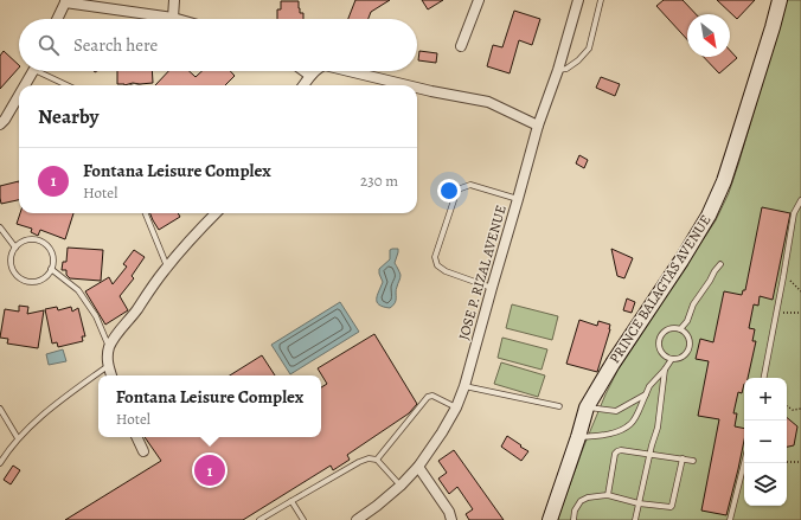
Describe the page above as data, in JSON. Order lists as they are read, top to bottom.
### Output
{
  "streets": {
    "main road": ["PRINCE BALAGTAS AVENUE"],
    "street": ["JOSE P. RIZAL AVENUE"]
  },
  "north": "bottom right",
  "page": {
    "search": "Search here",
    "heading": "Nearby",
    "list": [
      {
        "mark": "1",
        "name": "Fontana Leisure Complex",
        "note": "Hotel",
        "value": "230 m"
      }
    ],
    "popup": ["Fontana Leisure Complex", "Hotel"],
    "map_buttons": ["+", "−"],
    "pins": "1"
  }
}
